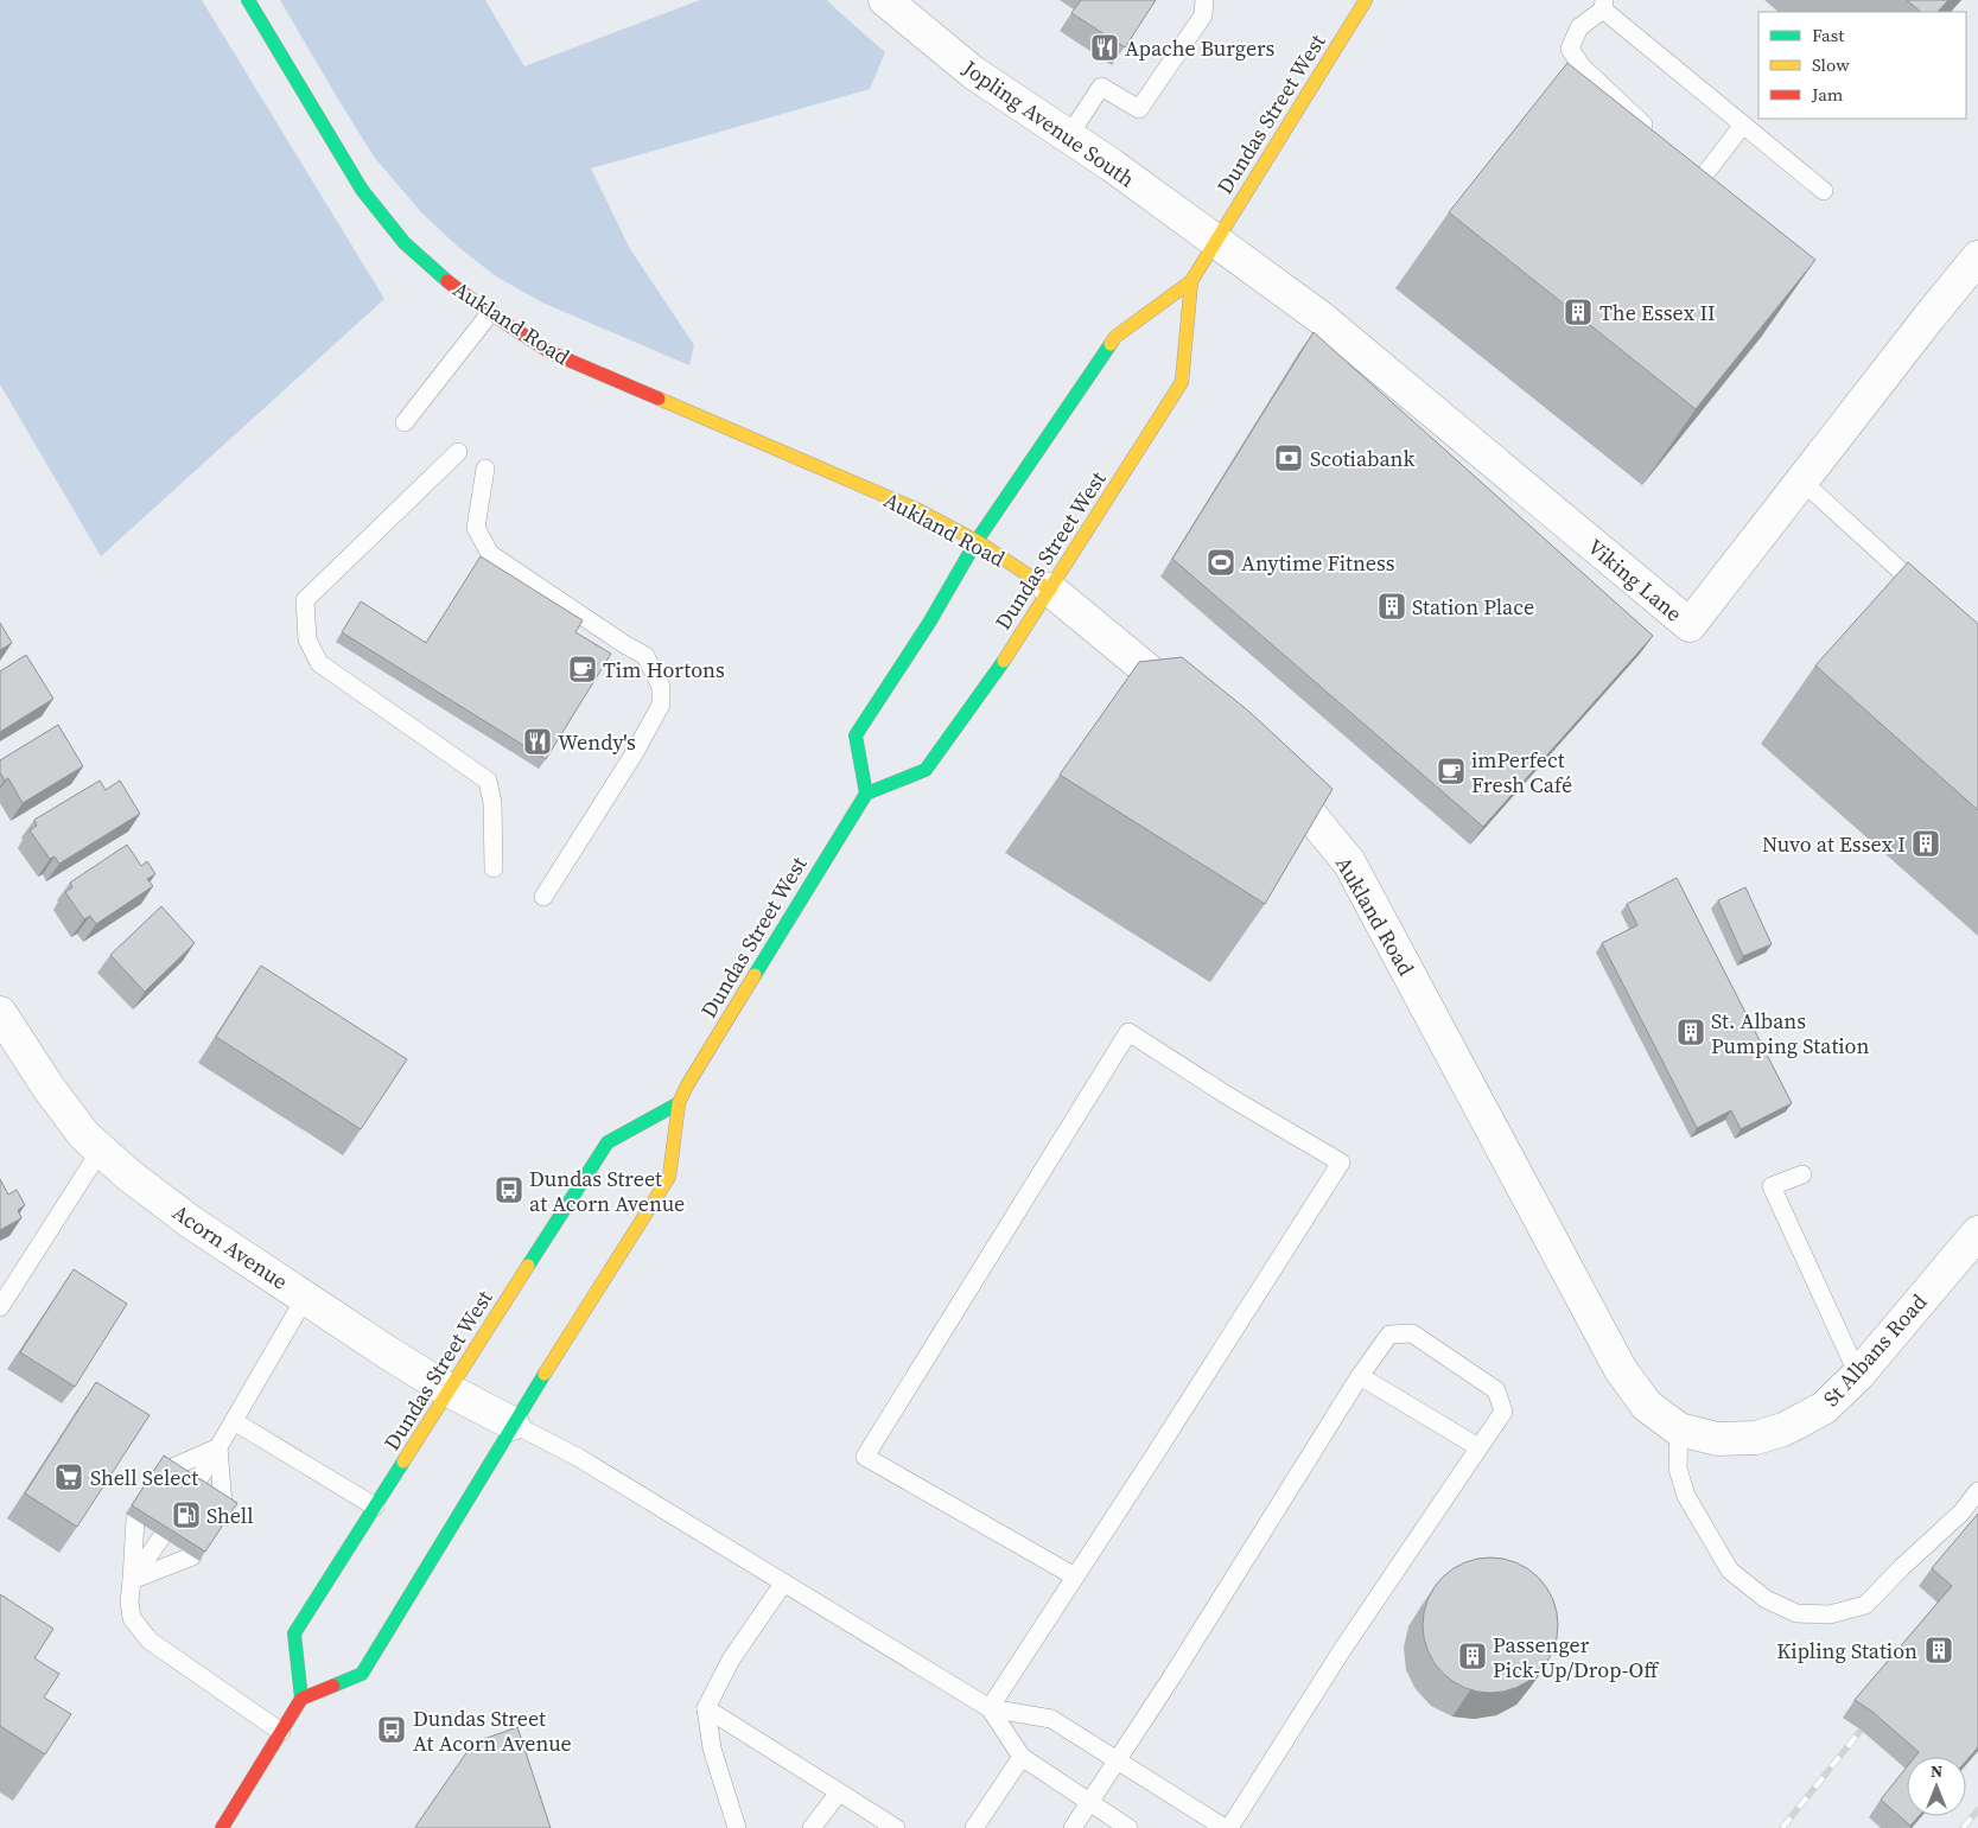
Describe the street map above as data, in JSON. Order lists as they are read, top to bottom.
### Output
{
  "streets": {
    "main road": ["Dundas Street West", "Aukland Road"],
    "street": [
      "Jopling Avenue South",
      "Viking Lane",
      "Acorn Avenue",
      "St Albans Road"
    ]
  },
  "crossings": [
    ["Dundas Street West", "Jopling Avenue South"],
    ["Dundas Street West", "Aukland Road"],
    ["Dundas Street West", "Viking Lane"],
    ["Dundas Street West", "Acorn Avenue"],
    ["Jopling Avenue South", "Viking Lane"],
    ["Aukland Road", "St Albans Road"]
  ],
  "places": {
    "restaurant": ["Apache Burgers", "Wendy's"],
    "building": [
      "The Essex II",
      "Station Place",
      "Nuvo at Essex I",
      "St. Albans Pumping Station",
      "Kipling Station",
      "Passenger Pick-Up/Drop-Off"
    ],
    "bank": ["Scotiabank"],
    "sports": ["Anytime Fitness"],
    "cafe": ["Tim Hortons", "imPerfect Fresh Café"],
    "bus stop": ["Dundas Street at Acorn Avenue", "Dundas Street At Acorn Avenue"],
    "supermarket": ["Shell Select"],
    "fuel station": ["Shell"]
  },
  "legend": ["Fast", "Slow", "Jam"],
  "north": "top"
}
